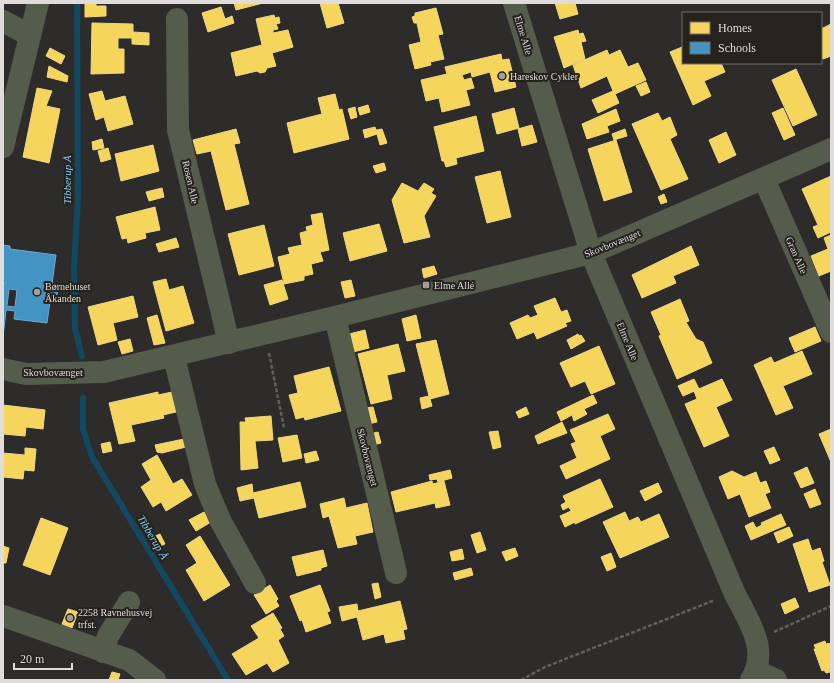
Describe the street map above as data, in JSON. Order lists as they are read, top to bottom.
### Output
{
  "streets": {
    "street": [
      "Elme Alle",
      "Rosen Alle",
      "Skovbovænget",
      "Gran Alle"
    ]
  },
  "crossings": [
    ["Elme Alle", "Skovbovænget"],
    ["Rosen Alle", "Skovbovænget"],
    ["Skovbovænget", "Gran Alle"]
  ],
  "water": ["Tibberup Å"],
  "places": {
    "other": ["Hareskov Cykler", "Børnehuset Åkanden", "2258 Ravnehusvej trfst."],
    "transit": ["Elme Allé"]
  },
  "legend": ["Homes", "Schools"],
  "scale_bar": "20 m"
}
